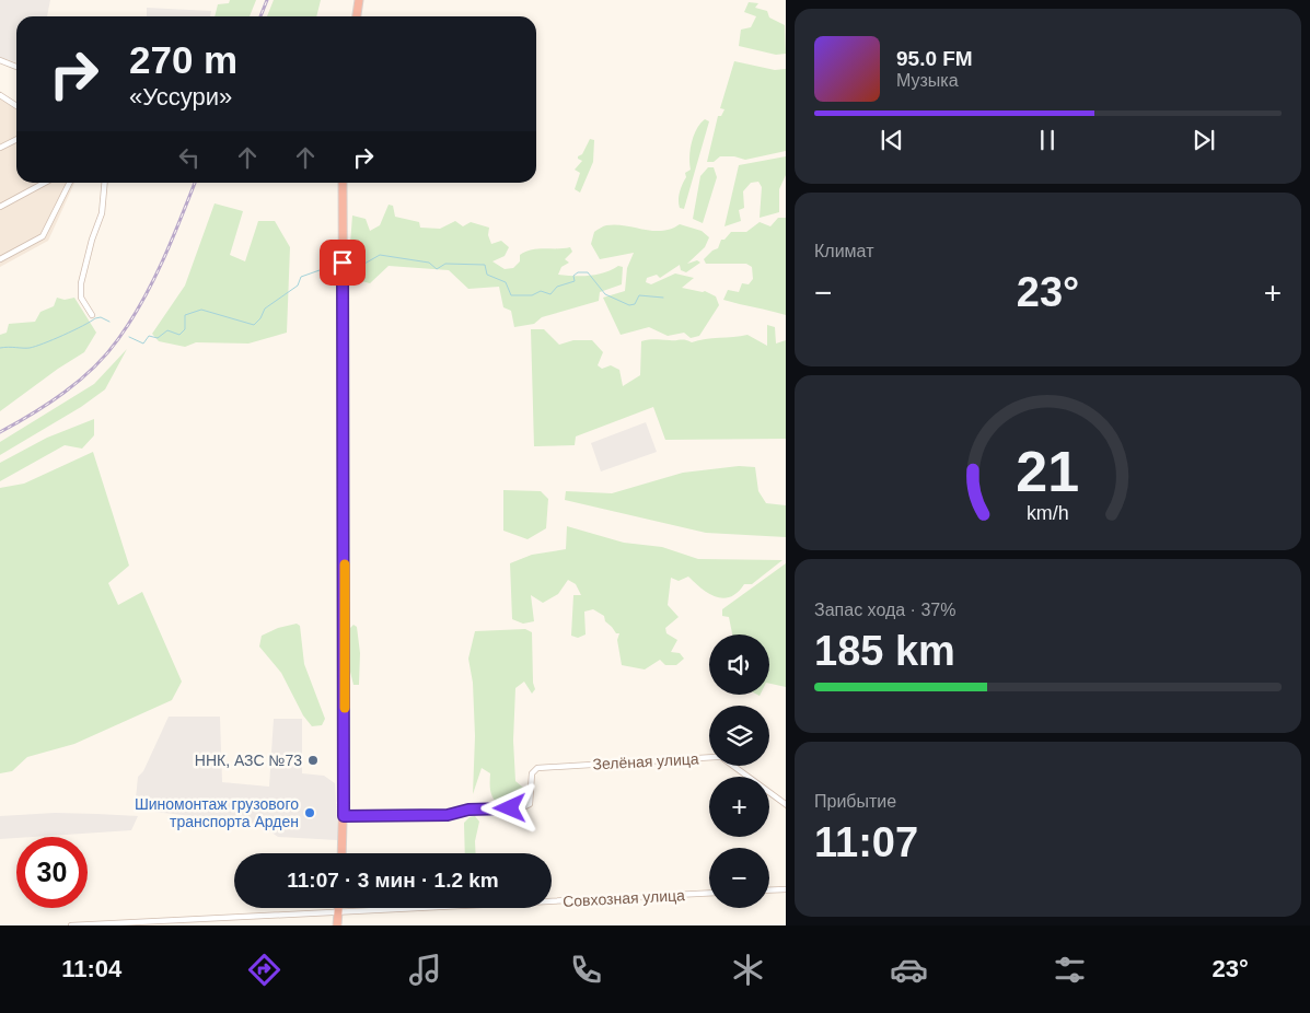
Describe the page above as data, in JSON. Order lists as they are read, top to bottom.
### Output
{
  "streets": {
    "street": ["Зелёная улица", "Совхозная улица"]
  },
  "places": ["ННК, АЗС №73", "Шиномонтаж грузового транспорта Арден"],
  "page": {
    "turn": ["270 m", "«Уссури»"],
    "song": ["95.0 FM", "Музыка"],
    "tile": [
      "Климат",
      ["Запас хода · 37%", "185 km"],
      ["Прибытие", "11:07"]
    ],
    "heat": ["−", "23°", "+"],
    "map_buttons": ["+", "−"],
    "limit": "30",
    "trip": "11:07 · 3 мин · 1.2 km",
    "tabs": ["11:04", "23°"],
    "gauge": ["21", "km/h"]
  }
}
